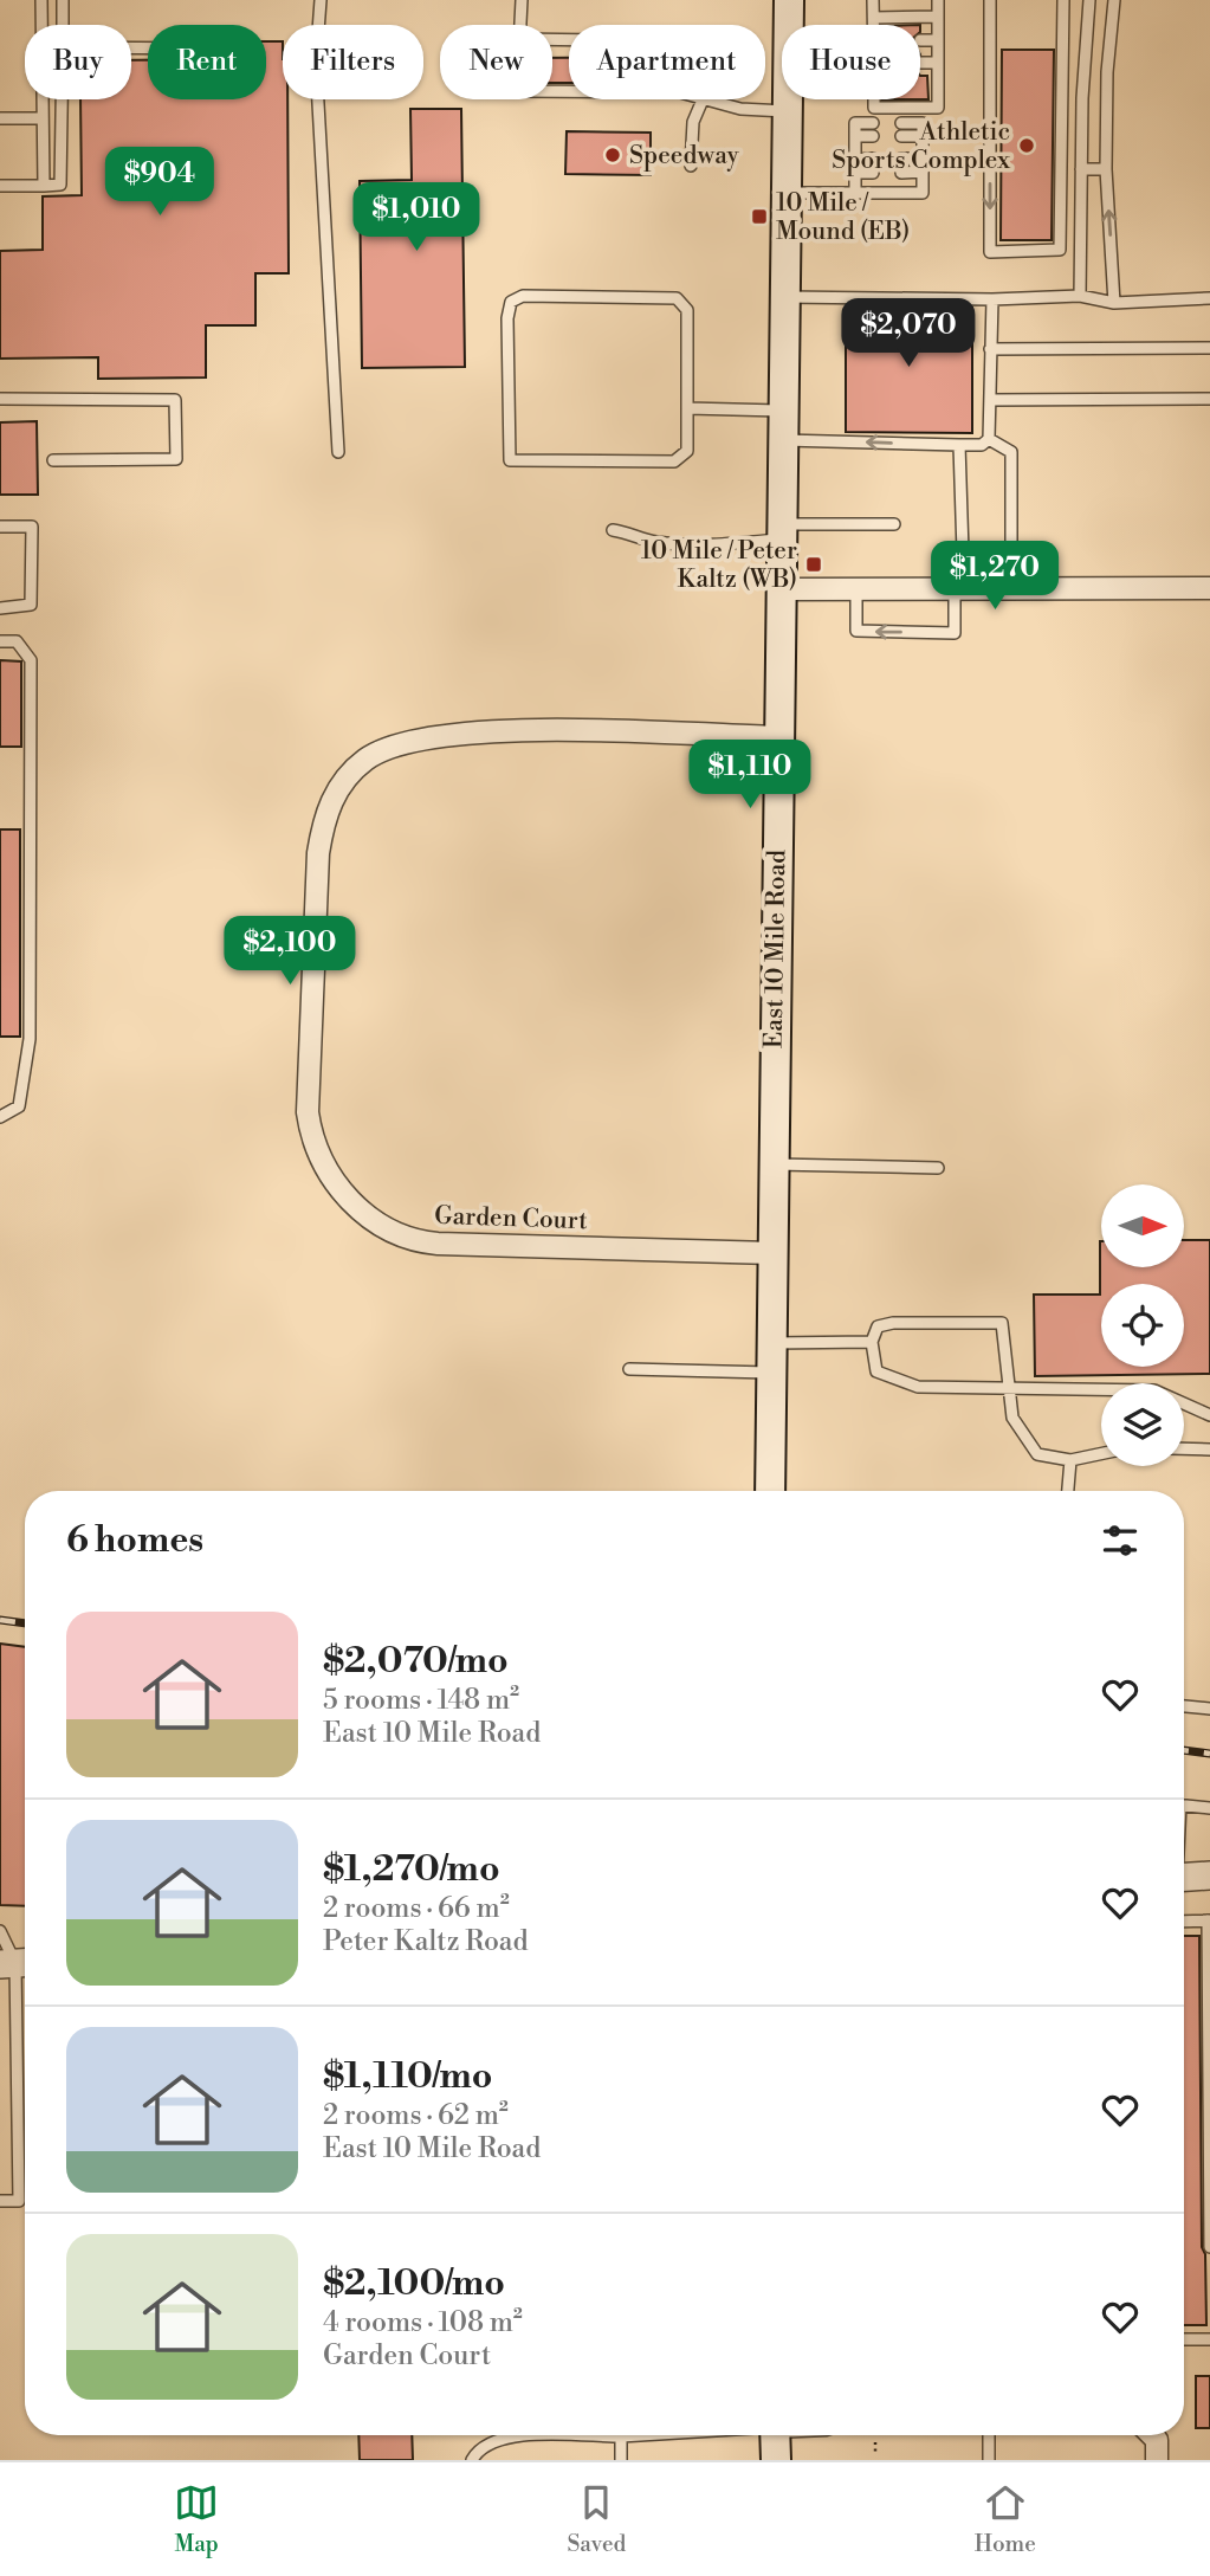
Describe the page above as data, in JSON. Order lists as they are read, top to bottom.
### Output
{
  "streets": {
    "main road": ["East 10 Mile Road"],
    "street": ["Garden Court"]
  },
  "crossings": [
    ["East 10 Mile Road", "Garden Court"]
  ],
  "places": {
    "other": ["Athletic Sports Complex", "Speedway"],
    "transit": ["10 Mile / Mound (EB)", "10 Mile / Peter Kaltz (WB)"]
  },
  "north": "right",
  "page": {
    "chip": [
      "Buy",
      "Rent",
      "Filters",
      "New",
      "Apartment",
      "House"
    ],
    "price": [
      "$904",
      "$1,010",
      "$2,070",
      "$1,270",
      "$1,110",
      "$2,100"
    ],
    "heading": "6 homes",
    "list": [
      {
        "name": "$2,070/mo",
        "note": "5 rooms · 148 m² · East 10 Mile Road"
      },
      {
        "name": "$1,270/mo",
        "note": "2 rooms · 66 m² · Peter Kaltz Road"
      },
      {
        "name": "$1,110/mo",
        "note": "2 rooms · 62 m² · East 10 Mile Road"
      },
      {
        "name": "$2,100/mo",
        "note": "4 rooms · 108 m² · Garden Court"
      }
    ],
    "tabs": ["Map", "Saved", "Home"]
  }
}
